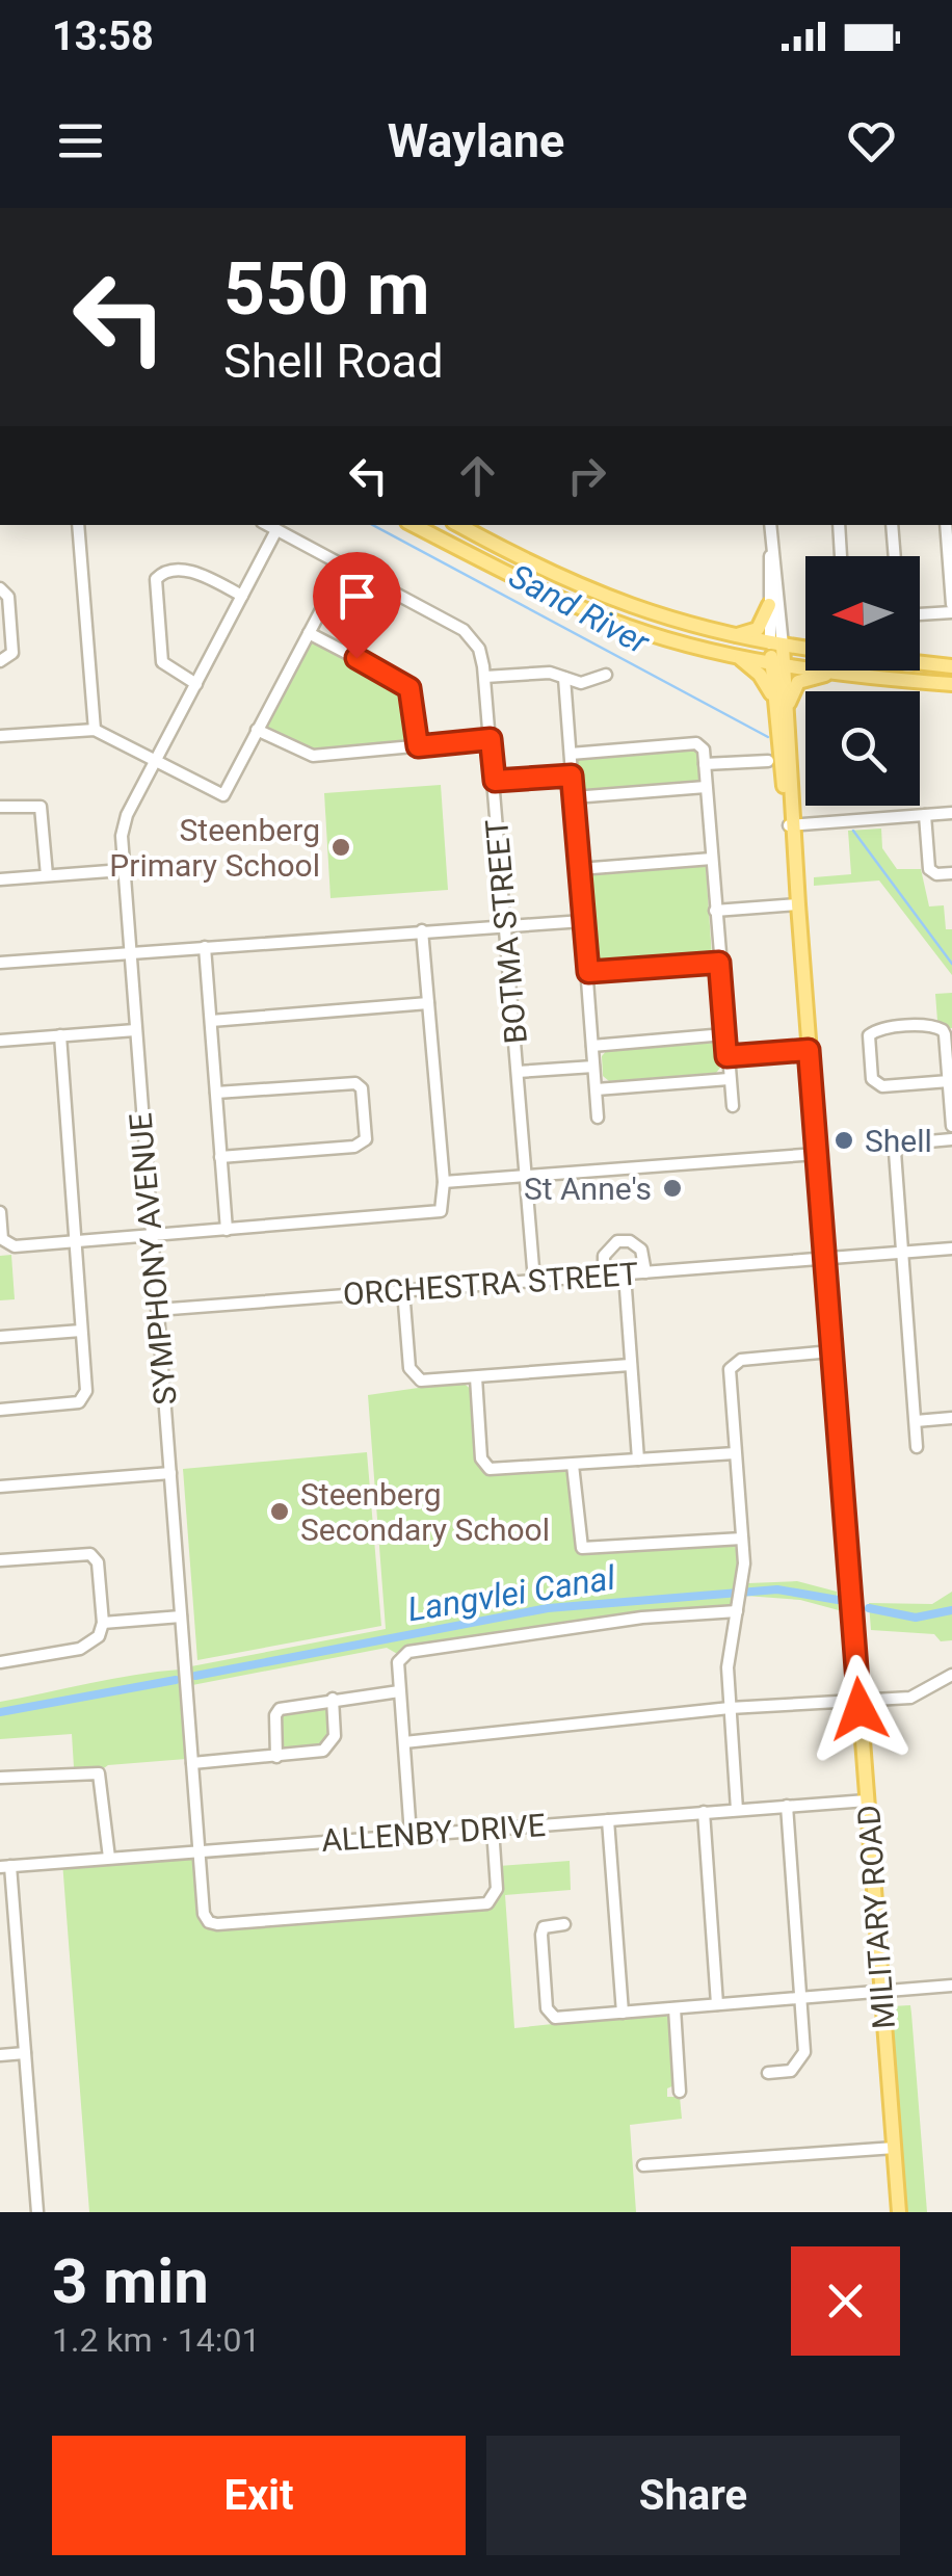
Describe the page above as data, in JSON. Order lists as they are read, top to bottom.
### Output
{
  "streets": {
    "main road": ["MILITARY ROAD"],
    "street": [
      "BOTMA STREET",
      "SYMPHONY AVENUE",
      "ORCHESTRA STREET",
      "ALLENBY DRIVE"
    ]
  },
  "crossings": [
    ["BOTMA STREET", "SYMPHONY AVENUE"],
    ["BOTMA STREET", "ORCHESTRA STREET"],
    ["SYMPHONY AVENUE", "ORCHESTRA STREET"],
    ["SYMPHONY AVENUE", "ALLENBY DRIVE"],
    ["ORCHESTRA STREET", "MILITARY ROAD"],
    ["ALLENBY DRIVE", "MILITARY ROAD"]
  ],
  "water": ["Sand River", "Langvlei Canal"],
  "places": [
    "Steenberg Primary School",
    "Shell",
    "St Anne's",
    "Steenberg Secondary School"
  ],
  "north": "left",
  "page": {
    "status": "13:58",
    "header": "Waylane",
    "turn": ["550 m", "Shell Road"],
    "heading": ["3 min", "1.2 km · 14:01"],
    "buttons": ["Exit", "Share"]
  }
}
